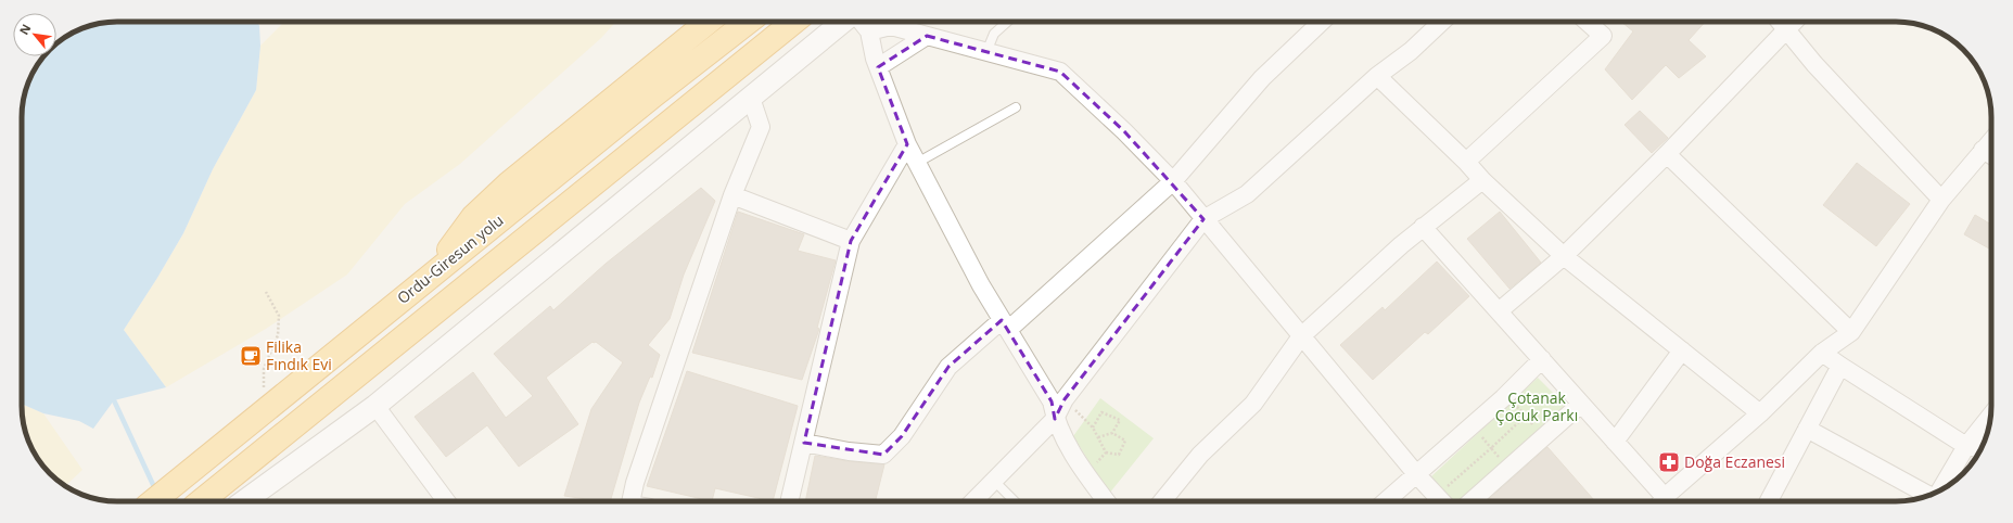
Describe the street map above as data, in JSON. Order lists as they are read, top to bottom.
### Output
{
  "streets": {
    "highway": ["Ordu-Giresun yolu"]
  },
  "parks": ["Çotanak Çocuk Parkı"],
  "places": {
    "cafe": ["Filika Fındık Evi"],
    "pharmacy": ["Doğa Eczanesi"]
  },
  "north": "top left"
}
